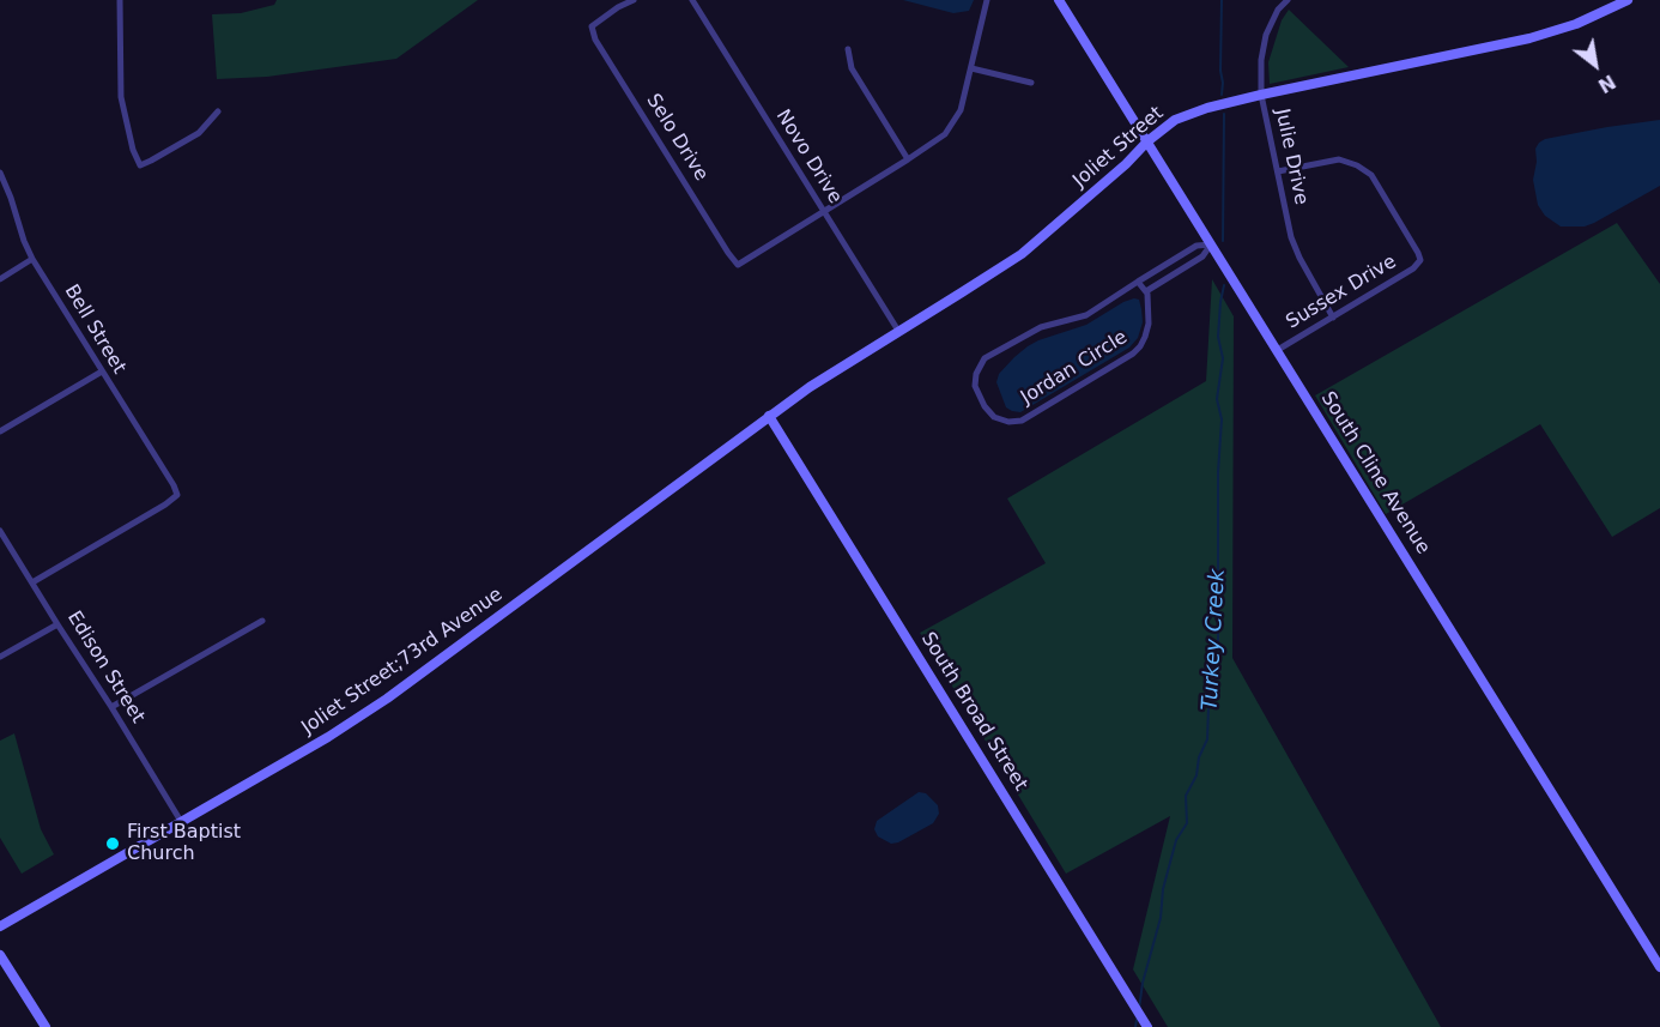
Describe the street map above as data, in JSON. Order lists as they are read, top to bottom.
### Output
{
  "streets": {
    "street": [
      "Selo Drive",
      "Joliet Street",
      "Novo Drive",
      "Julie Drive",
      "Sussex Drive",
      "Bell Street",
      "Jordan Circle",
      "South Cline Avenue",
      "Joliet Street;73rd Avenue",
      "Edison Street",
      "South Broad Street"
    ]
  },
  "crossings": [
    ["Selo Drive", "Novo Drive"],
    ["Joliet Street", "Novo Drive"],
    ["Joliet Street", "Julie Drive"],
    ["Joliet Street", "South Cline Avenue"],
    ["Joliet Street", "Joliet Street;73rd Avenue"],
    ["Joliet Street", "South Broad Street"],
    ["Julie Drive", "Sussex Drive"],
    ["Sussex Drive", "South Cline Avenue"],
    ["Bell Street", "Edison Street"],
    ["Jordan Circle", "South Cline Avenue"],
    ["Joliet Street;73rd Avenue", "Edison Street"],
    ["Joliet Street;73rd Avenue", "South Broad Street"]
  ],
  "water": ["Turkey Creek"],
  "places": ["First Baptist Church"],
  "north": "bottom right"
}
